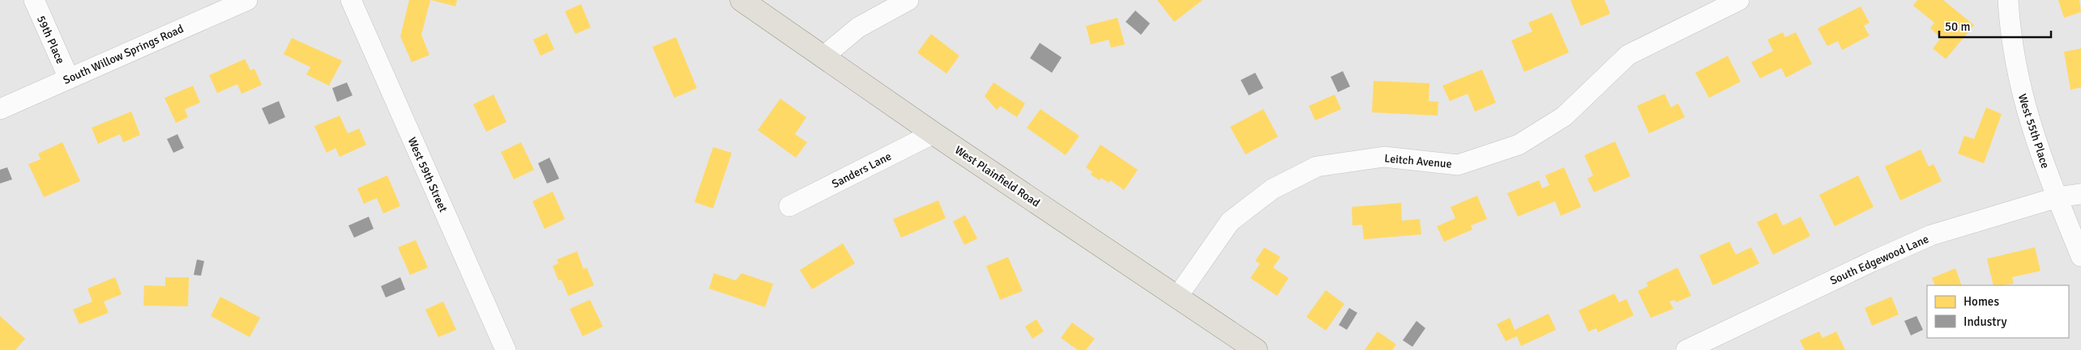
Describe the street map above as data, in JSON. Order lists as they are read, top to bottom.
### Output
{
  "streets": {
    "main road": ["West Plainfield Road"],
    "street": [
      "59th Place",
      "South Willow Springs Road",
      "West 55th Place",
      "Leitch Avenue",
      "Sanders Lane",
      "West 59th Street",
      "South Edgewood Lane"
    ]
  },
  "crossings": [
    ["59th Place", "South Willow Springs Road"],
    ["West 55th Place", "South Edgewood Lane"],
    ["Leitch Avenue", "West Plainfield Road"],
    ["Sanders Lane", "West Plainfield Road"]
  ],
  "legend": ["Homes", "Industry"],
  "scale_bar": "50 m"
}
